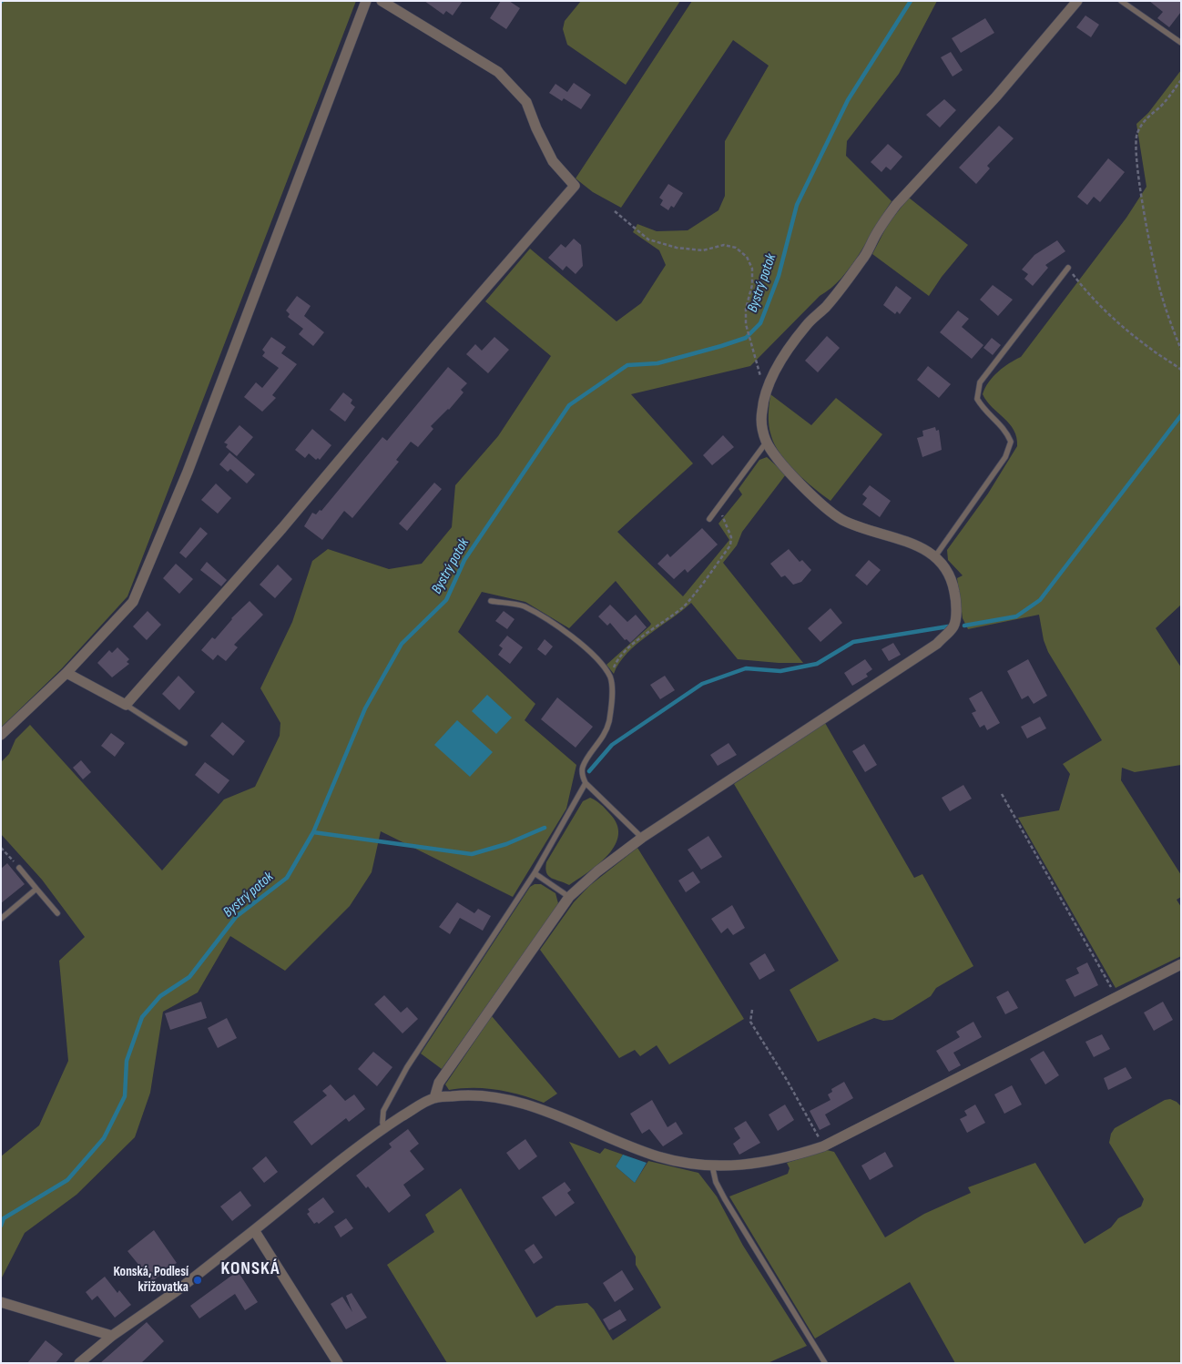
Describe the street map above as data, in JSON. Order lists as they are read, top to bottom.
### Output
{
  "districts": ["KONSKÁ"],
  "water": ["Bystrý potok"],
  "places": ["Konská, Podlesí křižovatka"]
}
